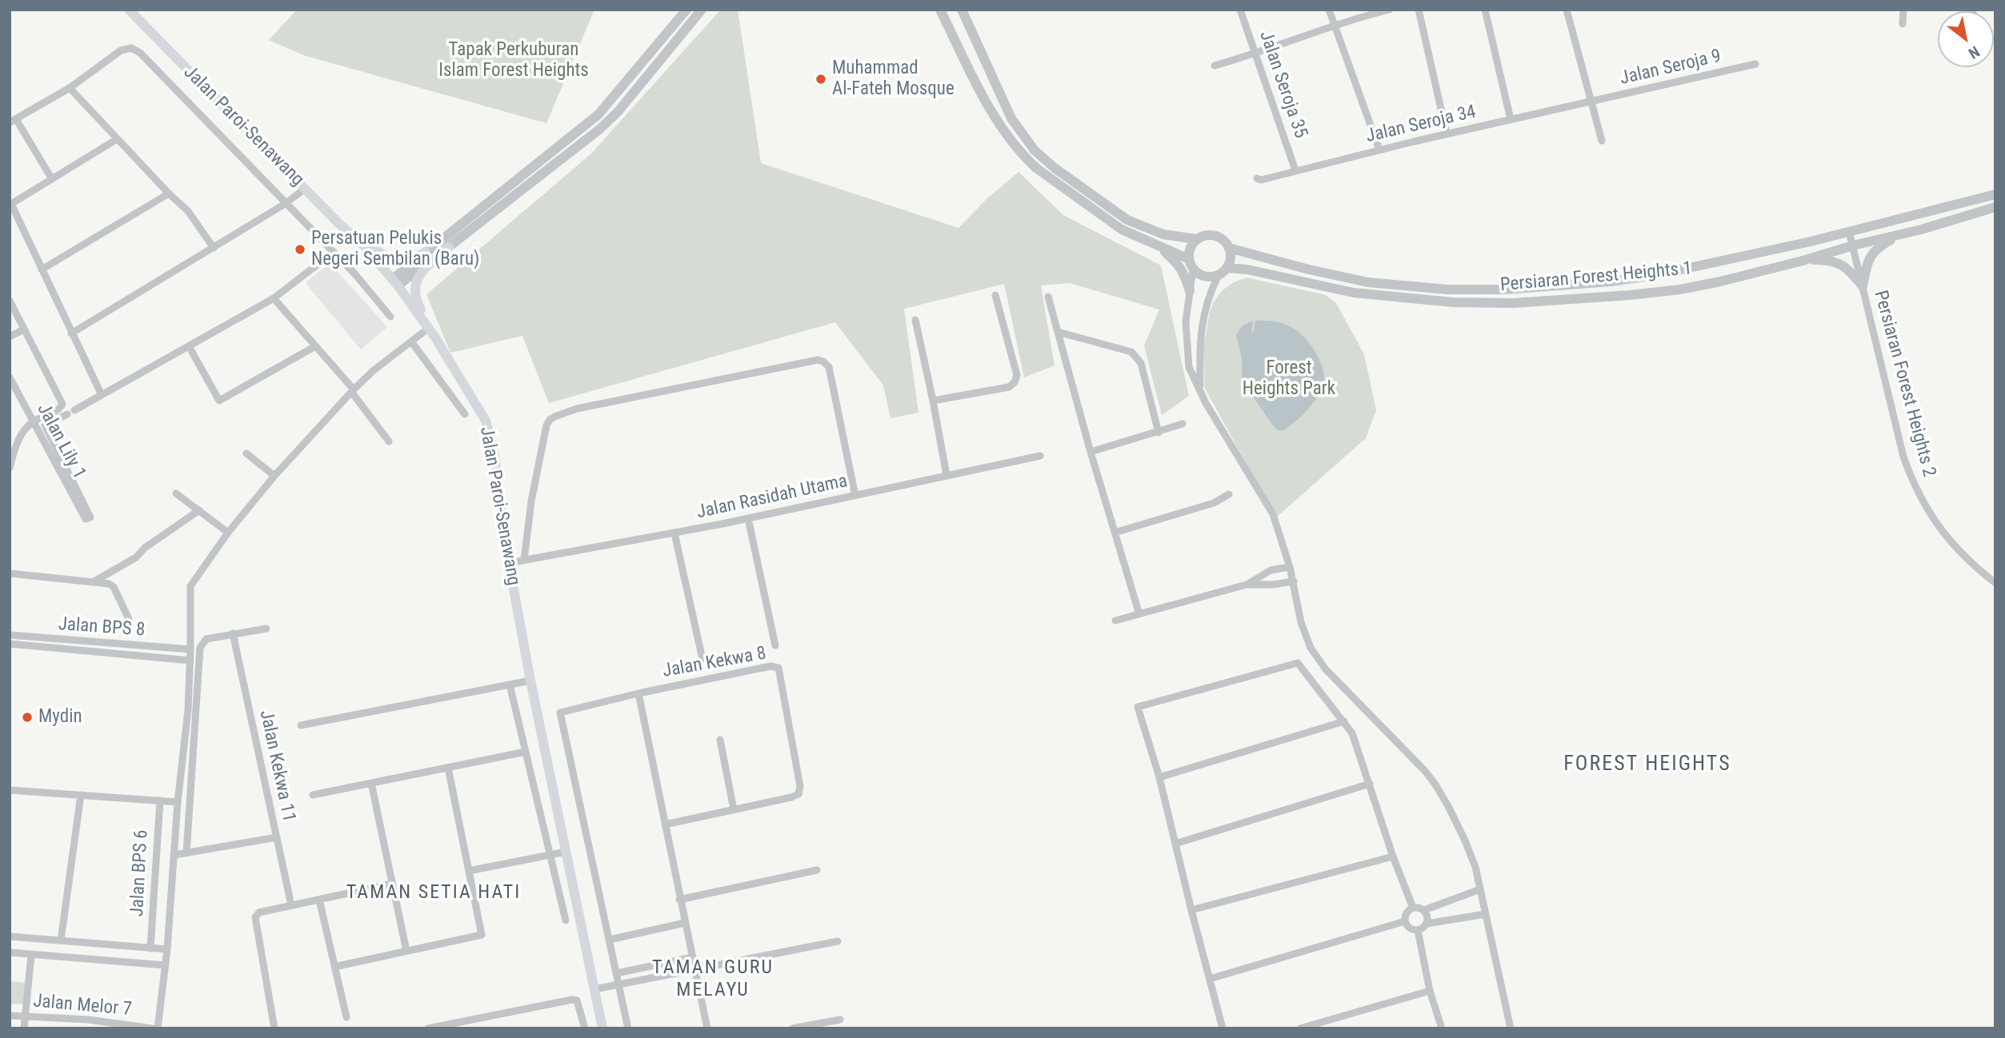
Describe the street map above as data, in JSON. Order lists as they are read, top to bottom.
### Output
{
  "streets": {
    "main road": ["Jalan Paroi-Senawang"],
    "street": [
      "Jalan Seroja 9",
      "Jalan Seroja 35",
      "Jalan Seroja 34",
      "Persiaran Forest Heights 1",
      "Persiaran Forest Heights 2",
      "Jalan Lily 1",
      "Jalan Rasidah Utama",
      "Jalan BPS 8",
      "Jalan Kekwa 8",
      "Jalan Kekwa 11",
      "Jalan BPS 6",
      "Jalan Melor 7"
    ]
  },
  "crossings": [
    ["Jalan Seroja 9", "Jalan Seroja 34"],
    ["Jalan Seroja 35", "Jalan Seroja 34"],
    ["Jalan Paroi-Senawang", "Jalan Rasidah Utama"],
    ["Persiaran Forest Heights 1", "Persiaran Forest Heights 2"]
  ],
  "districts": ["FOREST HEIGHTS", "TAMAN SETIA HATI", "TAMAN GURU MELAYU"],
  "parks": ["Tapak Perkuburan Islam Forest Heights", "Forest Heights Park"],
  "places": ["Muhammad Al-Fateh Mosque", "Persatuan Pelukis Negeri Sembilan (Baru)", "Mydin"],
  "north": "bottom right"
}
